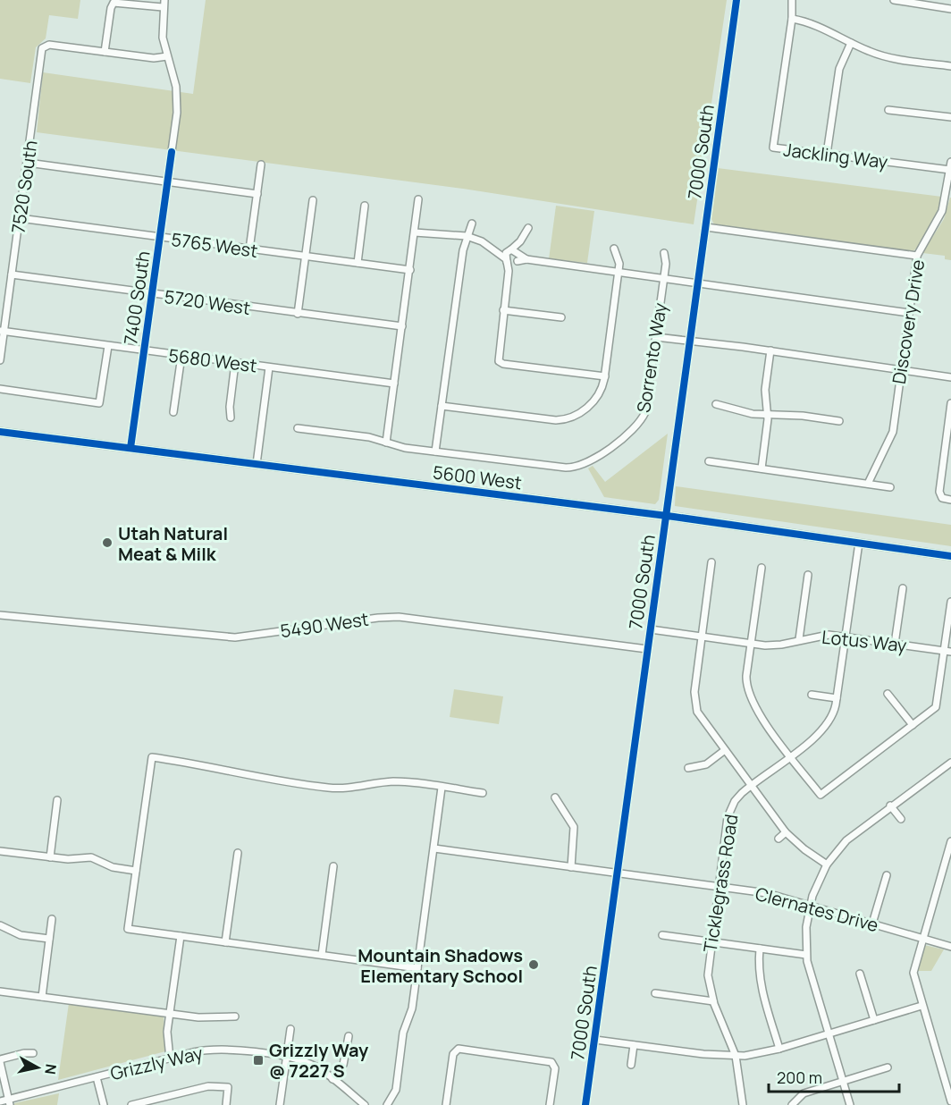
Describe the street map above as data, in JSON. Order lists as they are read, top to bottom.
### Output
{
  "streets": {
    "main road": ["5600 West"],
    "street": [
      "7000 South",
      "Jackling Way",
      "7520 South",
      "5765 West",
      "7400 South",
      "5720 West",
      "Discovery Drive",
      "Sorrento Way",
      "5680 West",
      "5490 West",
      "Lotus Way",
      "Ticklegrass Road",
      "Clernates Drive",
      "Grizzly Way"
    ]
  },
  "crossings": [
    ["7000 South", "5600 West"],
    ["7000 South", "5490 West"],
    ["7000 South", "Lotus Way"],
    ["7000 South", "Clernates Drive"],
    ["Jackling Way", "Discovery Drive"],
    ["7520 South", "5765 West"],
    ["7520 South", "5720 West"],
    ["7520 South", "5680 West"],
    ["5765 West", "7400 South"],
    ["7400 South", "5720 West"],
    ["7400 South", "5680 West"],
    ["7400 South", "5600 West"],
    ["5600 West", "Ticklegrass Road"],
    ["Lotus Way", "Ticklegrass Road"],
    ["Ticklegrass Road", "Clernates Drive"]
  ],
  "places": {
    "other": ["Utah Natural Meat & Milk", "Mountain Shadows Elementary School"],
    "transit": ["Grizzly Way @ 7227 S"]
  },
  "scale_bar": "200 m",
  "north": "right"
}
